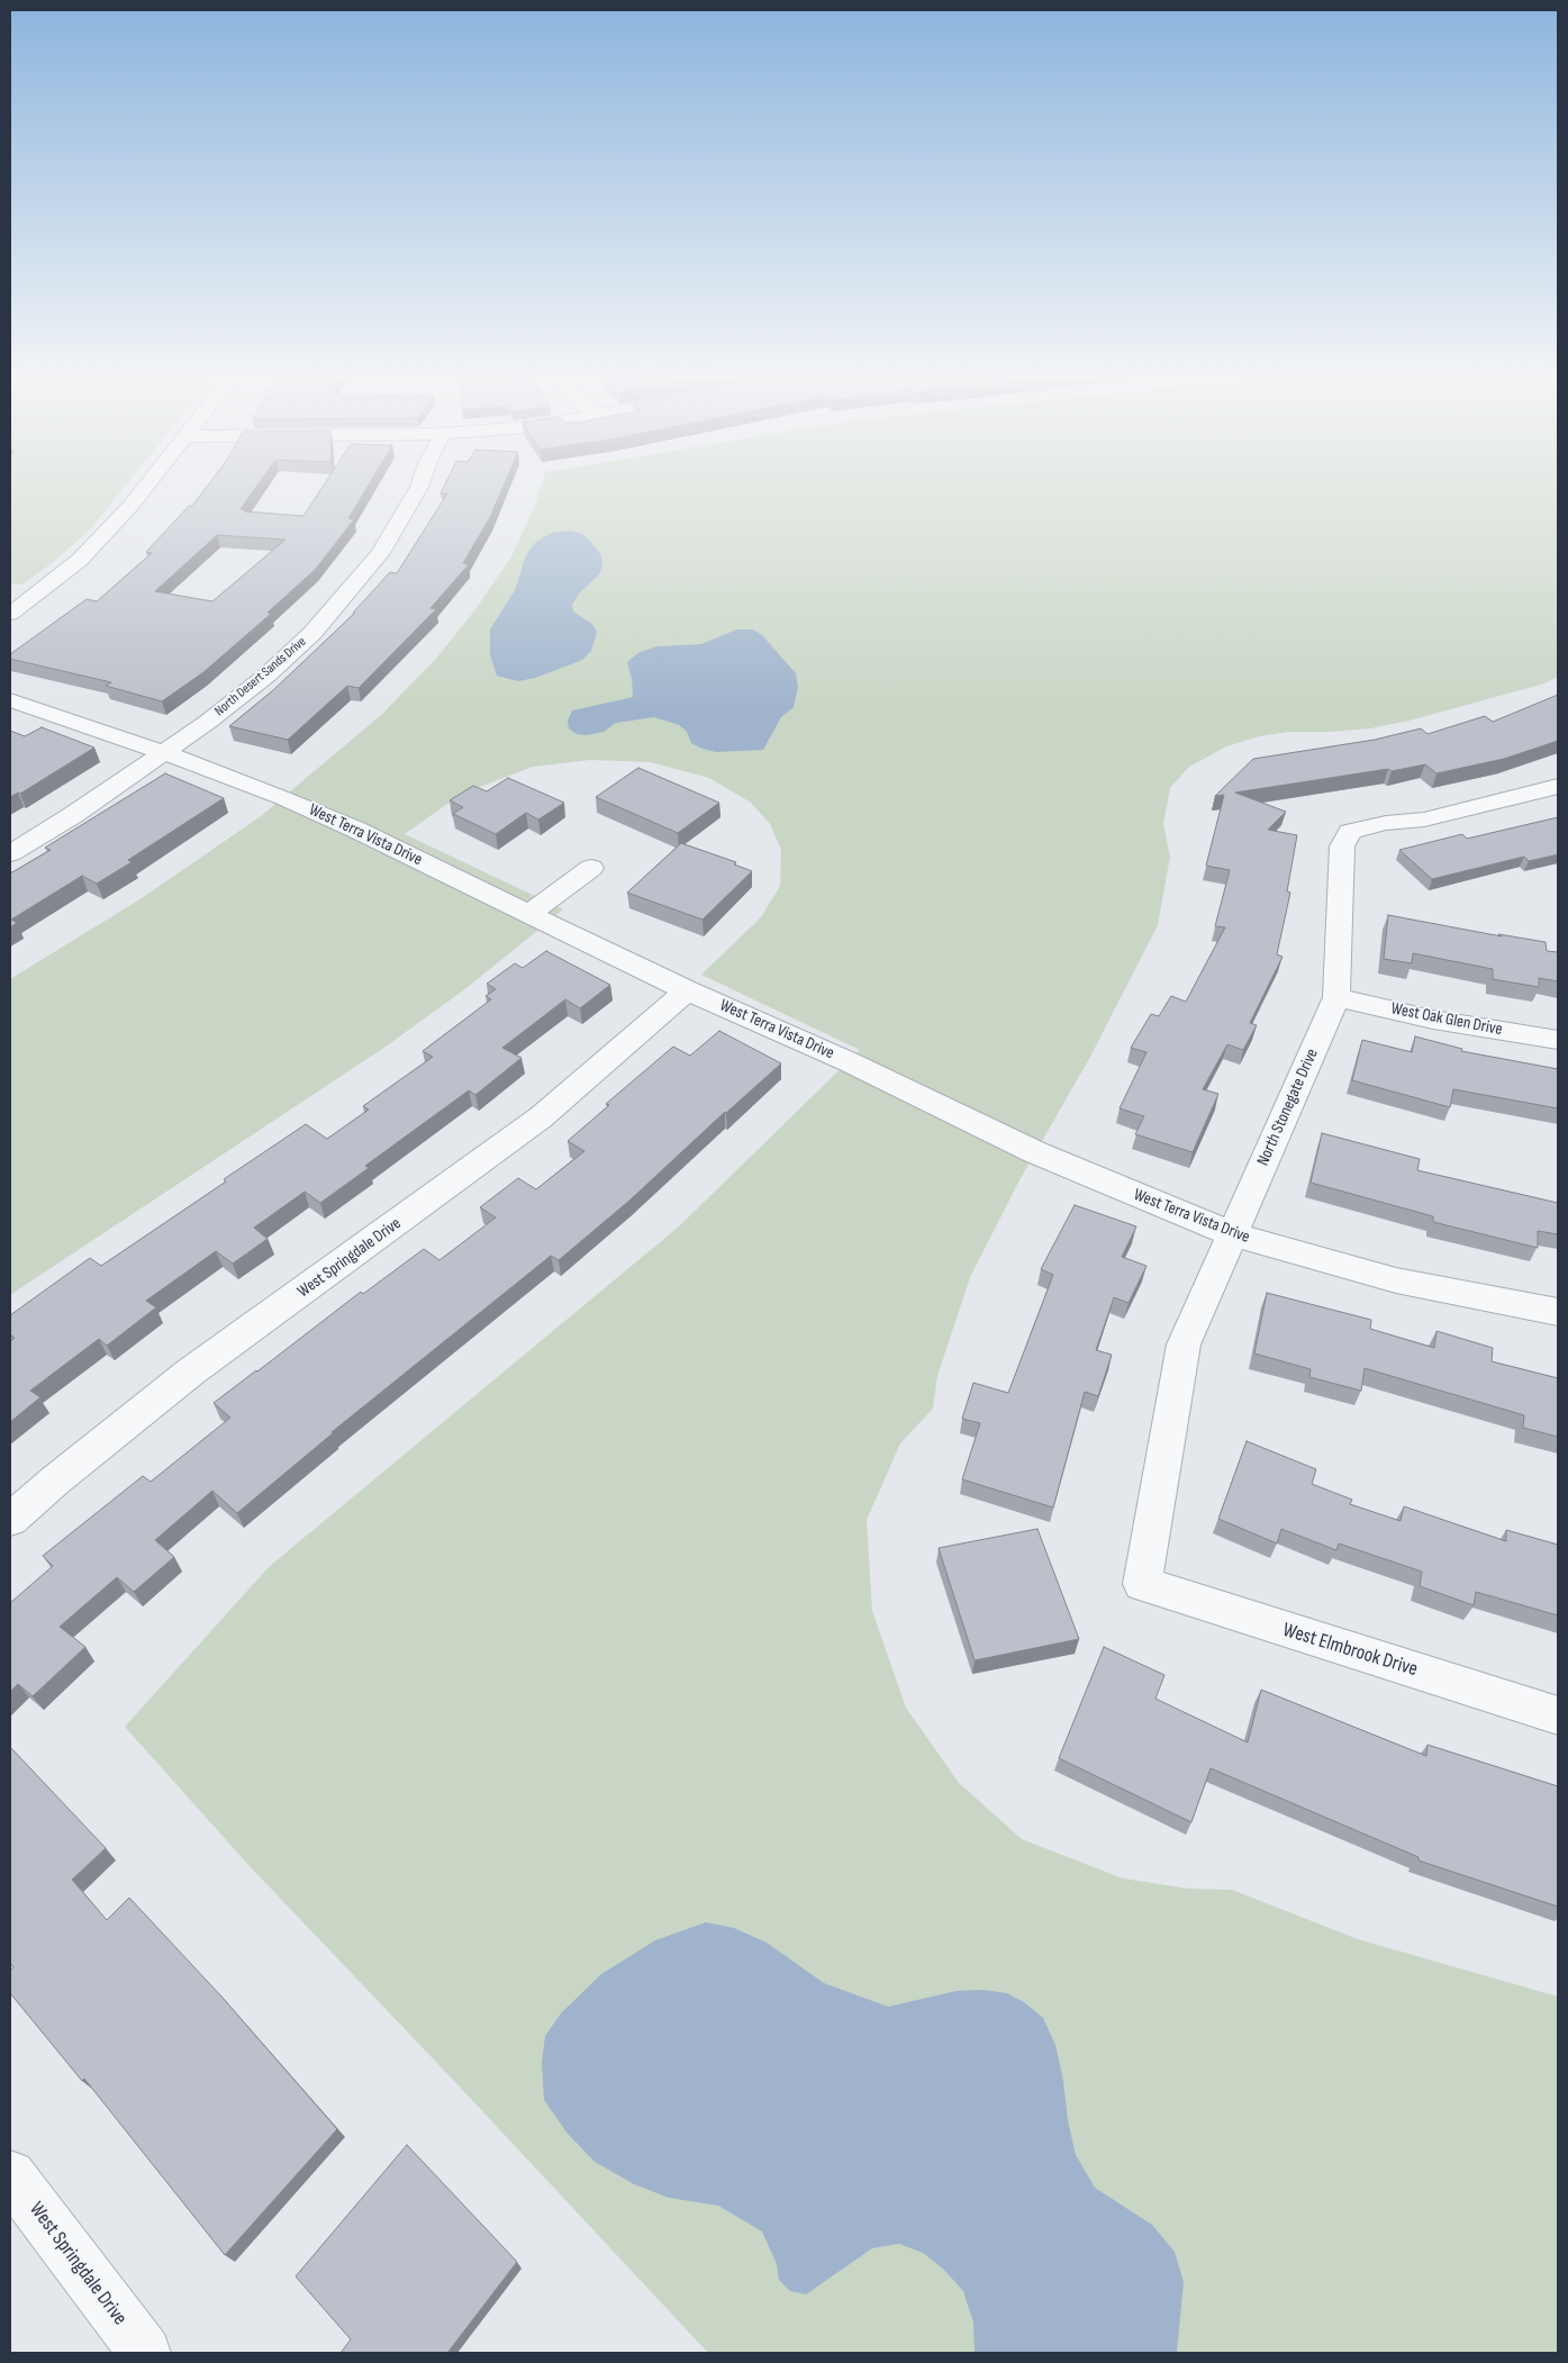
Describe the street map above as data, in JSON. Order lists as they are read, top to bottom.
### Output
{
  "streets": {
    "street": [
      "North Desert Sands Drive",
      "West Terra Vista Drive",
      "West Oak Glen Drive",
      "North Stonegate Drive",
      "West Springdale Drive",
      "West Elmbrook Drive"
    ]
  },
  "crossings": [
    ["North Desert Sands Drive", "West Terra Vista Drive"],
    ["West Terra Vista Drive", "North Stonegate Drive"],
    ["West Terra Vista Drive", "West Springdale Drive"],
    ["West Oak Glen Drive", "North Stonegate Drive"],
    ["North Stonegate Drive", "West Elmbrook Drive"]
  ]
}
